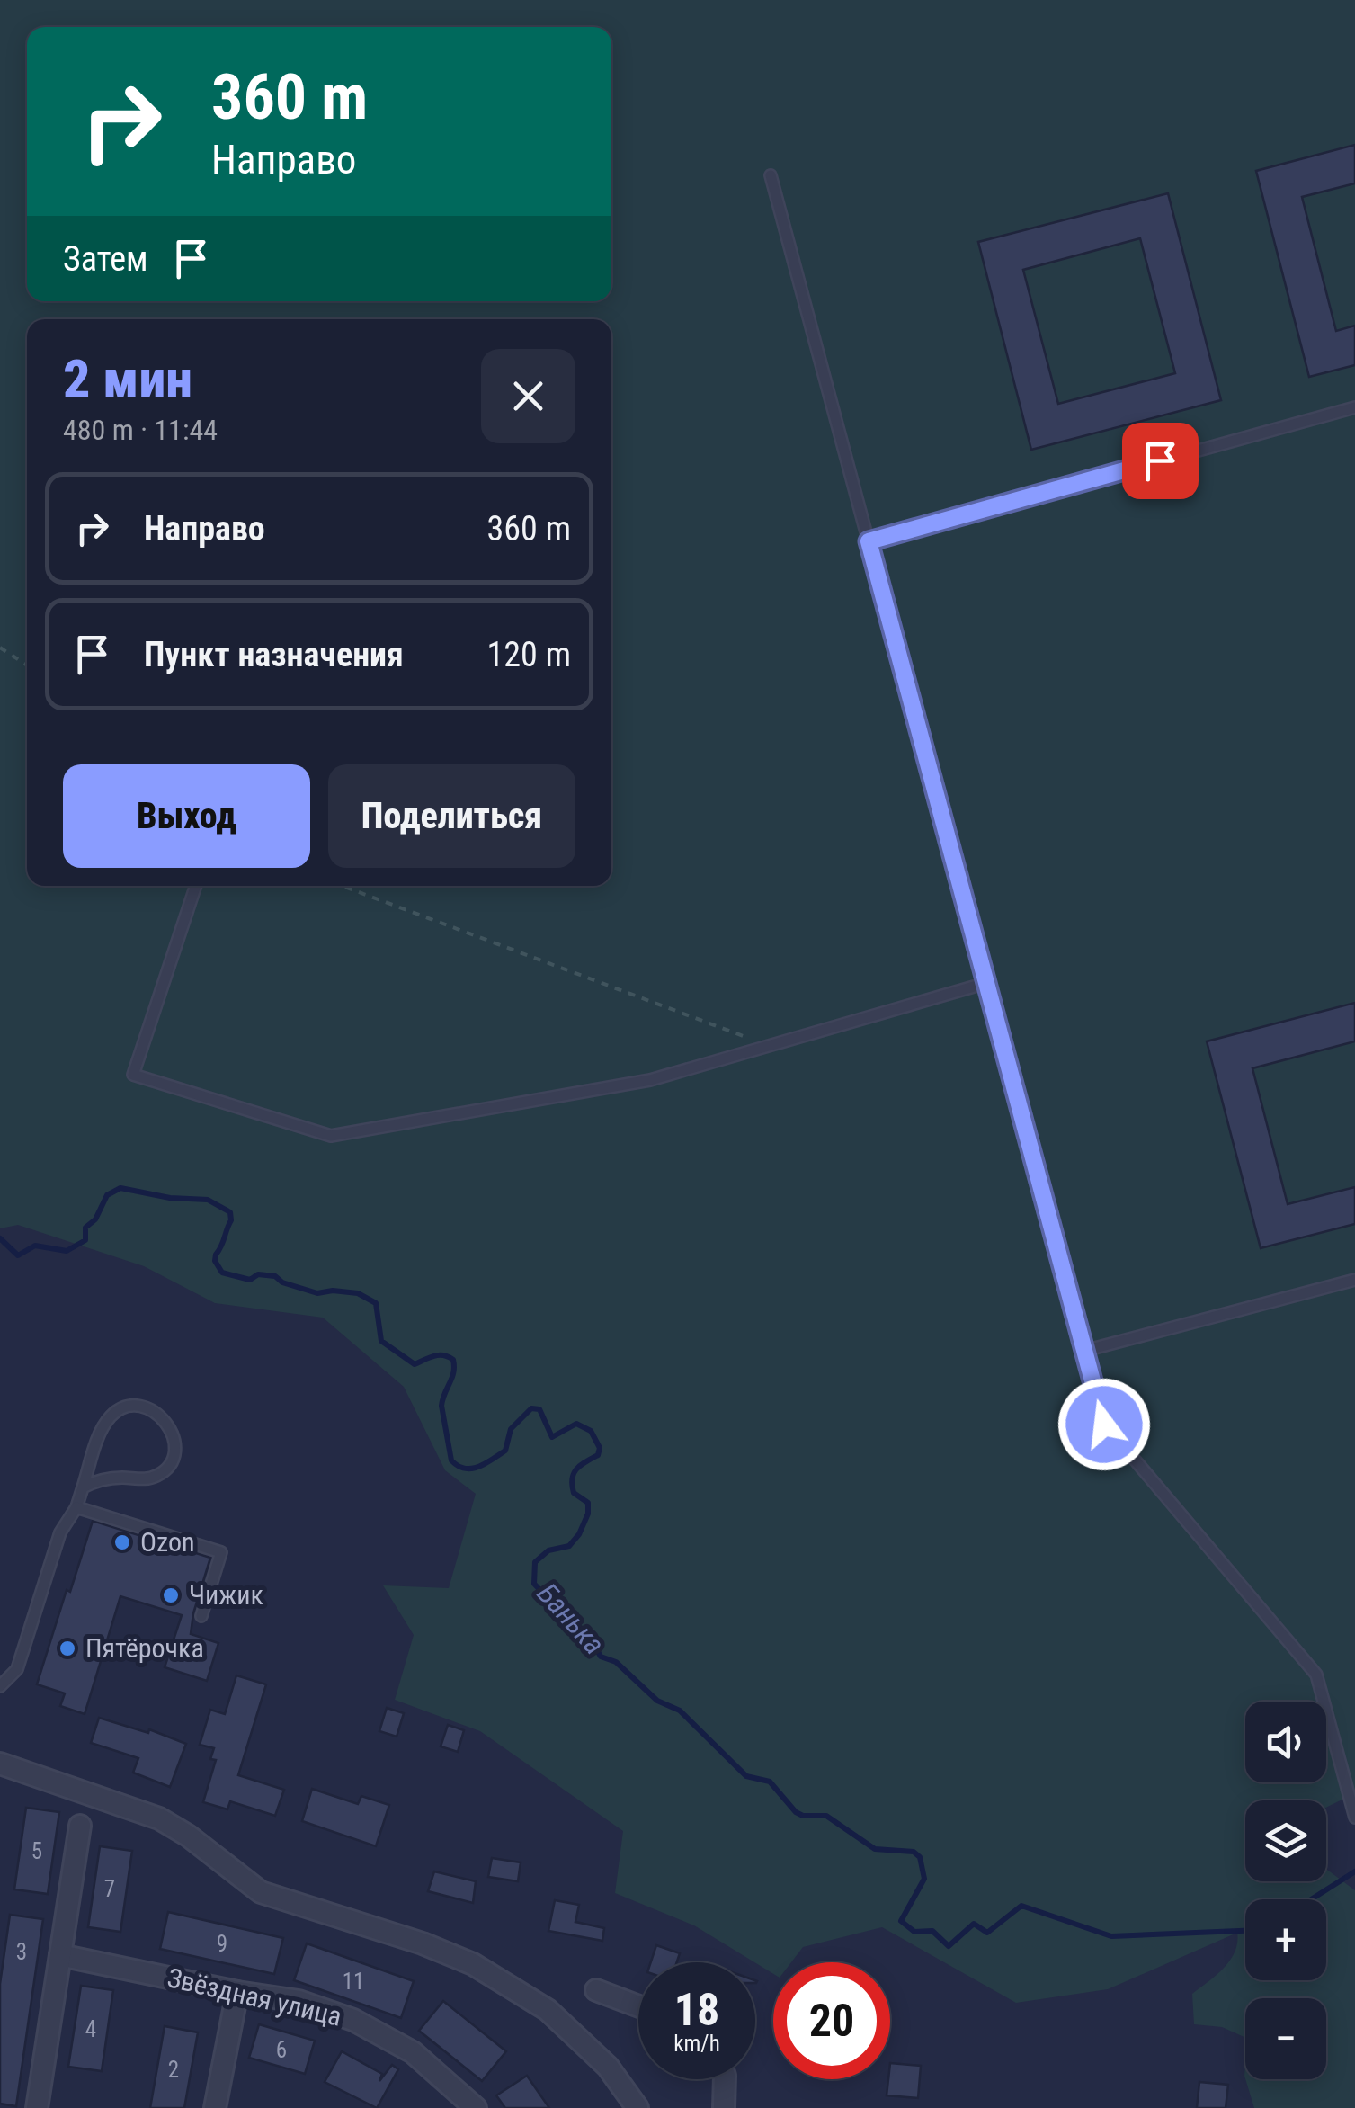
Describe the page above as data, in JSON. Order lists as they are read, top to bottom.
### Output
{
  "streets": {
    "street": ["Звёздная улица"]
  },
  "water": ["Банька"],
  "places": ["Ozon", "Чижик", "Пятёрочка"],
  "house_numbers": [
    "5",
    "7",
    "9",
    "3",
    "11",
    "4",
    "6",
    "2"
  ],
  "page": {
    "turn": ["360 m", "Направо"],
    "then": "Затем",
    "heading": ["2 мин", "480 m · 11:44"],
    "list": [
      {
        "name": "Направо",
        "value": "360 m"
      },
      {
        "name": "Пункт назначения",
        "value": "120 m"
      }
    ],
    "buttons": ["Выход", "Поделиться"],
    "map_buttons": ["+", "−"],
    "speed": "18 km/h",
    "limit": "20"
  }
}
